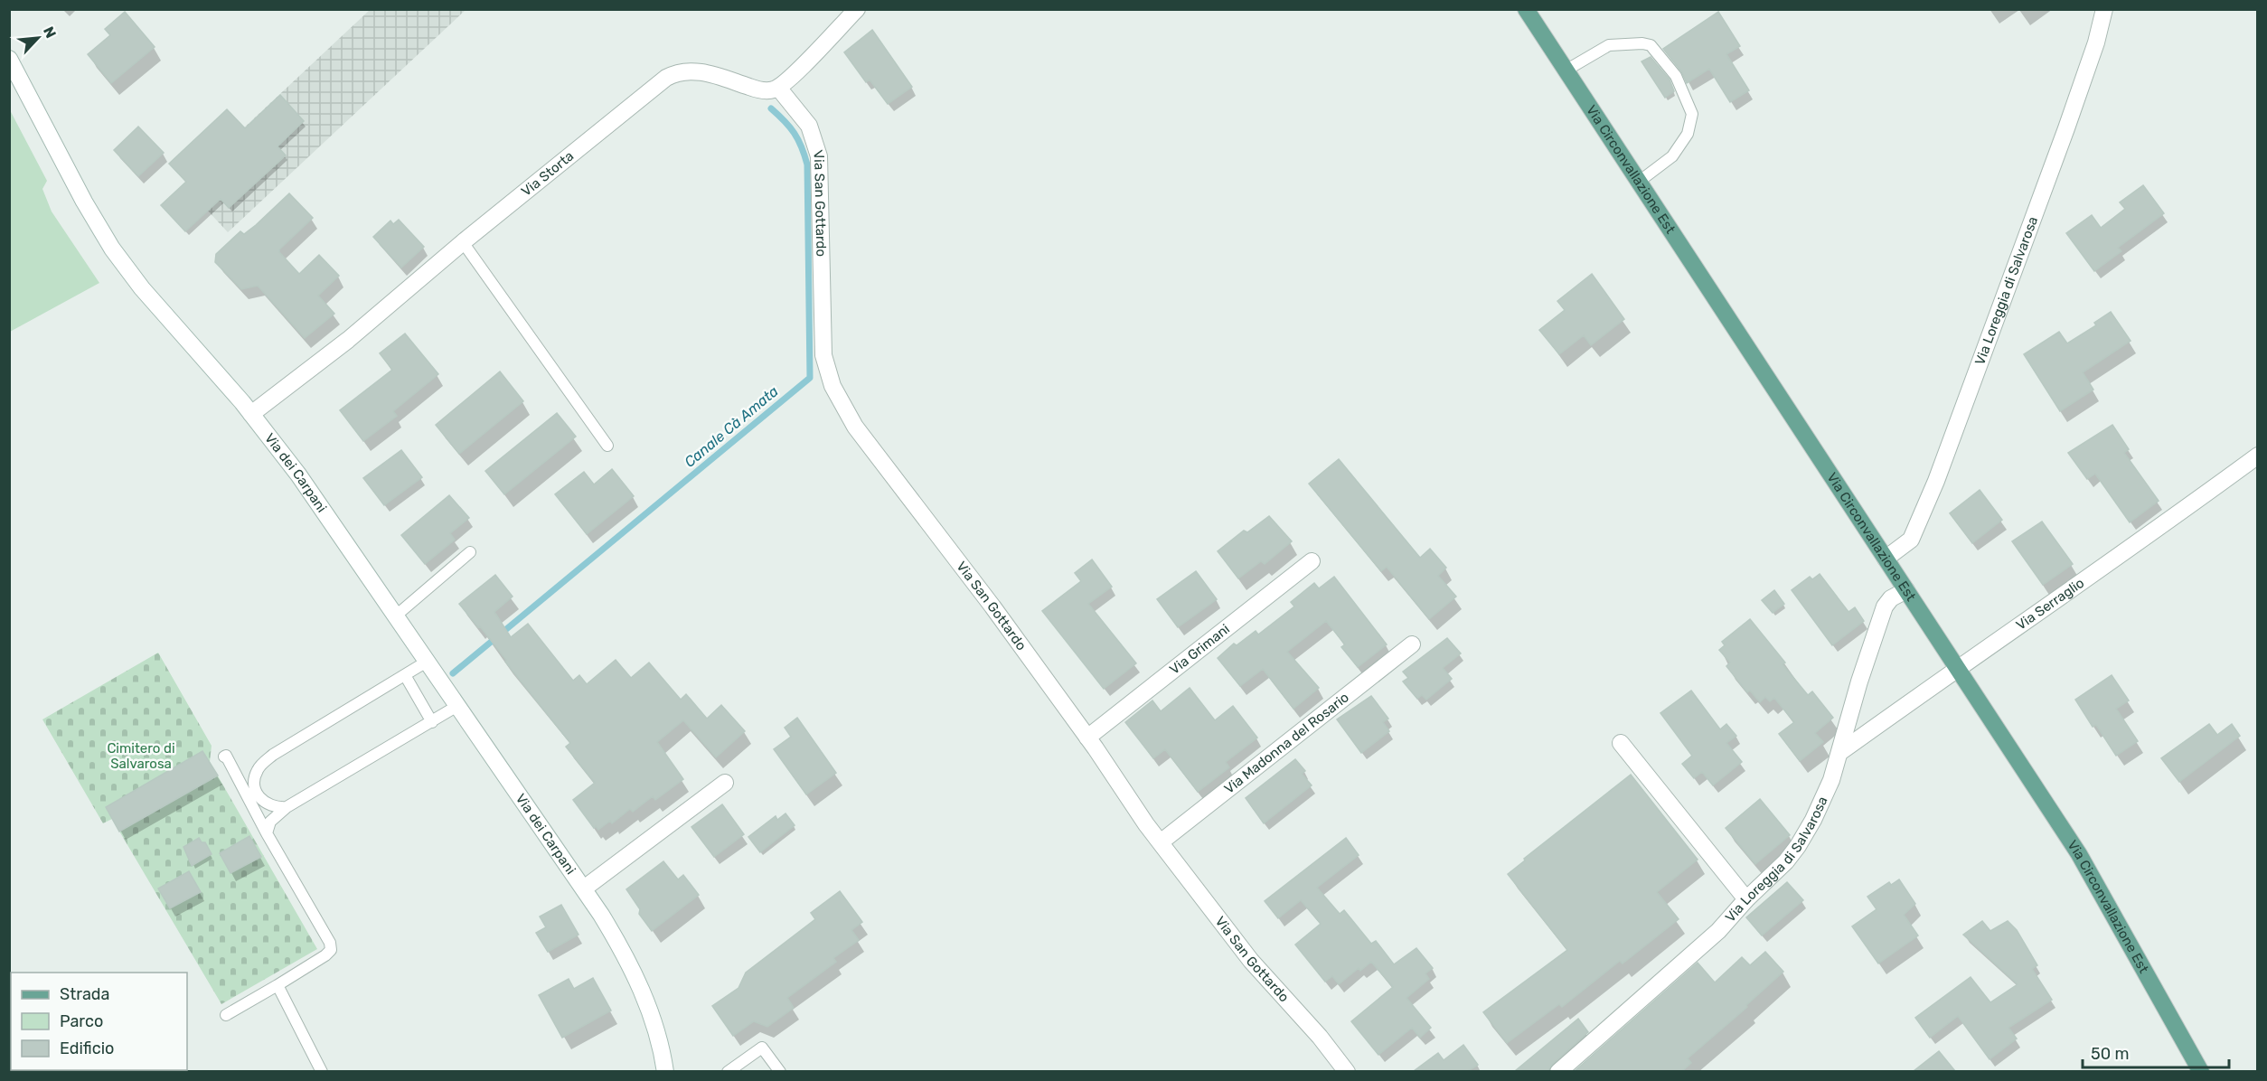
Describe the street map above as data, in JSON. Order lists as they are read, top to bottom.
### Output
{
  "streets": {
    "main road": ["Via Circonvallazione Est"],
    "street": [
      "Via Storta",
      "Via San Gottardo",
      "Via Loreggia di Salvarosa",
      "Via dei Carpani",
      "Via Serraglio",
      "Via Grimani",
      "Via Madonna del Rosario"
    ]
  },
  "crossings": [
    ["Via Circonvallazione Est", "Via Loreggia di Salvarosa"],
    ["Via Circonvallazione Est", "Via Serraglio"],
    ["Via Storta", "Via San Gottardo"],
    ["Via Storta", "Via dei Carpani"],
    ["Via San Gottardo", "Via Grimani"],
    ["Via San Gottardo", "Via Madonna del Rosario"],
    ["Via Loreggia di Salvarosa", "Via Serraglio"]
  ],
  "water": ["Canale Cà Amata"],
  "parks": ["Cimitero di Salvarosa"],
  "legend": ["Strada", "Parco", "Edificio"],
  "scale_bar": "50 m",
  "north": "top right"
}
